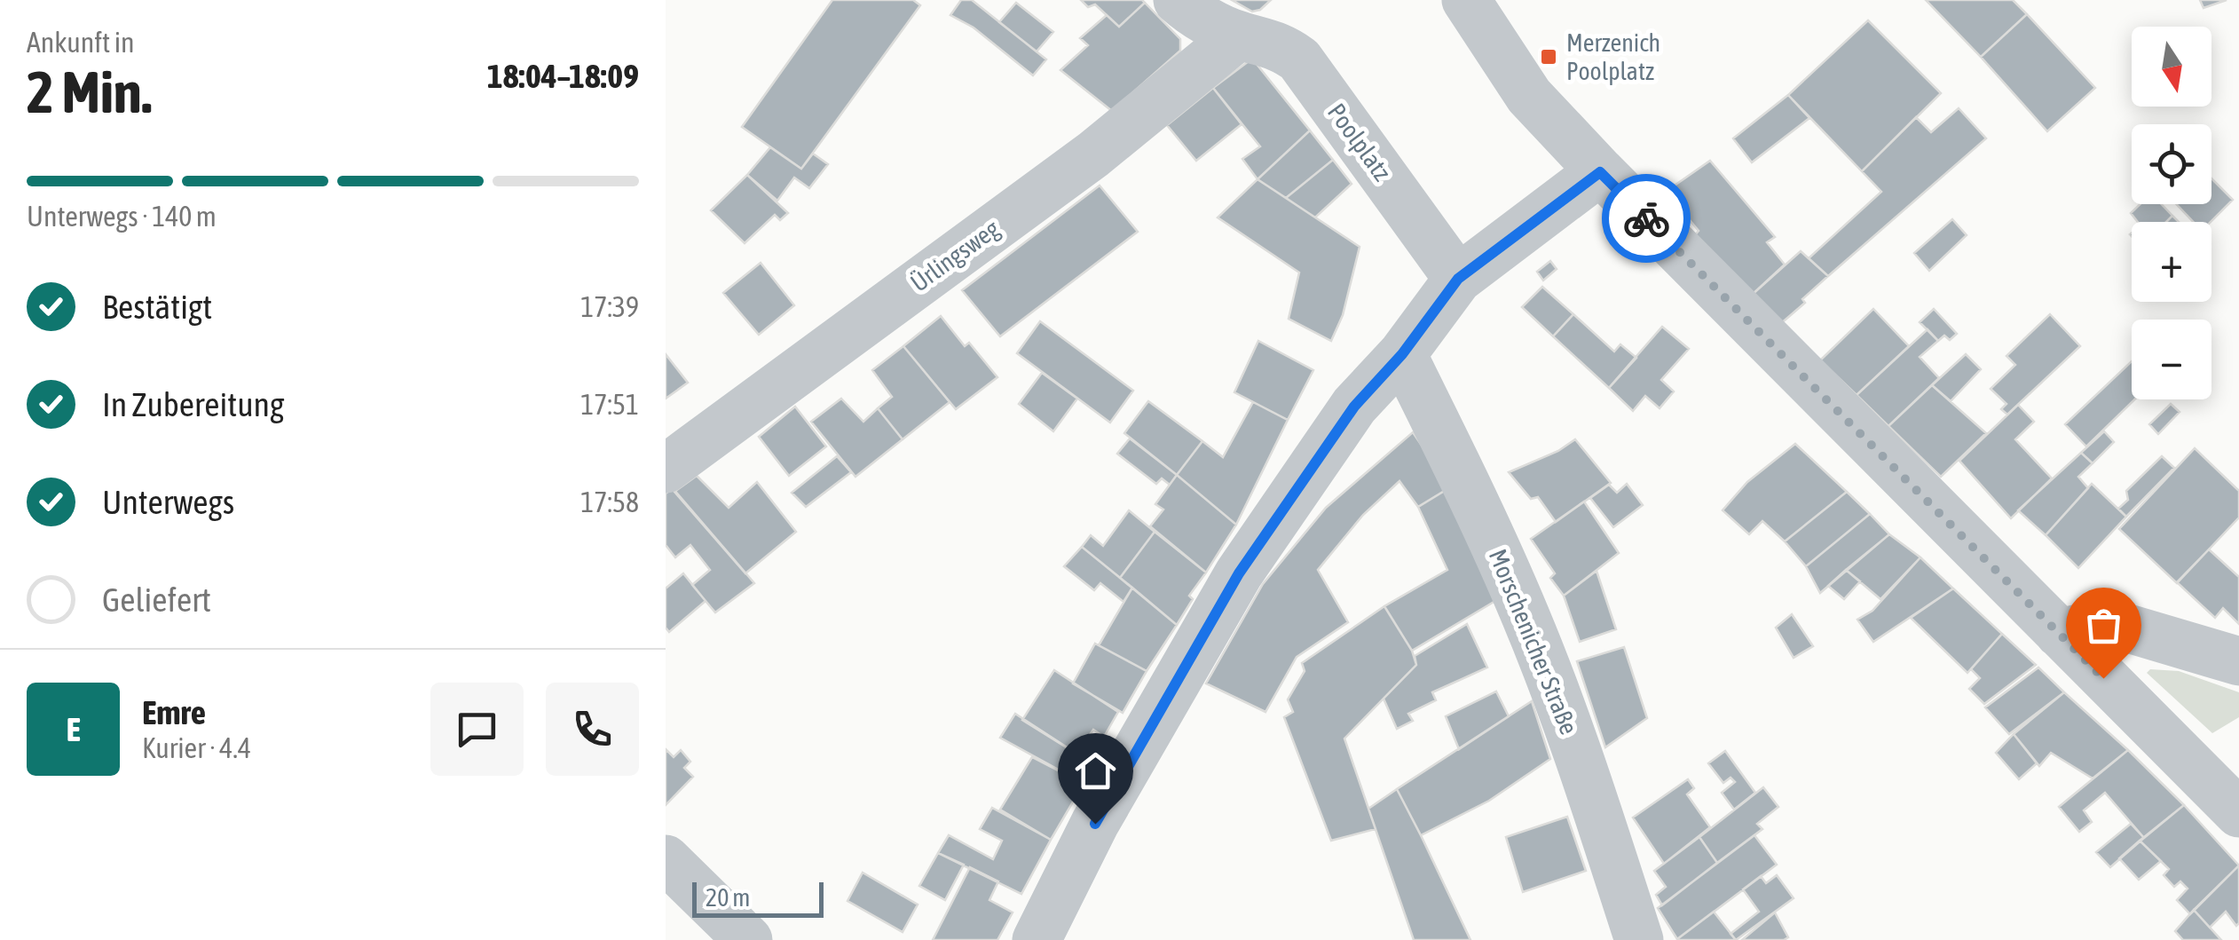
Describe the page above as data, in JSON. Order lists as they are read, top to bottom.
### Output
{
  "streets": {
    "street": ["Poolplatz", "Ürlingsweg", "Morschenicher Straße"]
  },
  "crossings": [
    ["Poolplatz", "Ürlingsweg"]
  ],
  "places": {
    "transit": ["Merzenich Poolplatz"]
  },
  "scale_bar": "20 m",
  "north": "bottom",
  "page": {
    "heading": ["2 Min.", "Ankunft in", "18:04–18:09"],
    "panel": ["Emre", "Kurier · 4.4"],
    "map_buttons": ["+", "−"],
    "bar": "Unterwegs · 140 m",
    "list": [
      ["Bestätigt", "17:39"],
      ["In Zubereitung", "17:51"],
      ["Unterwegs", "17:58"],
      "Geliefert"
    ],
    "round": "E",
    "scale": "20 m"
  }
}
